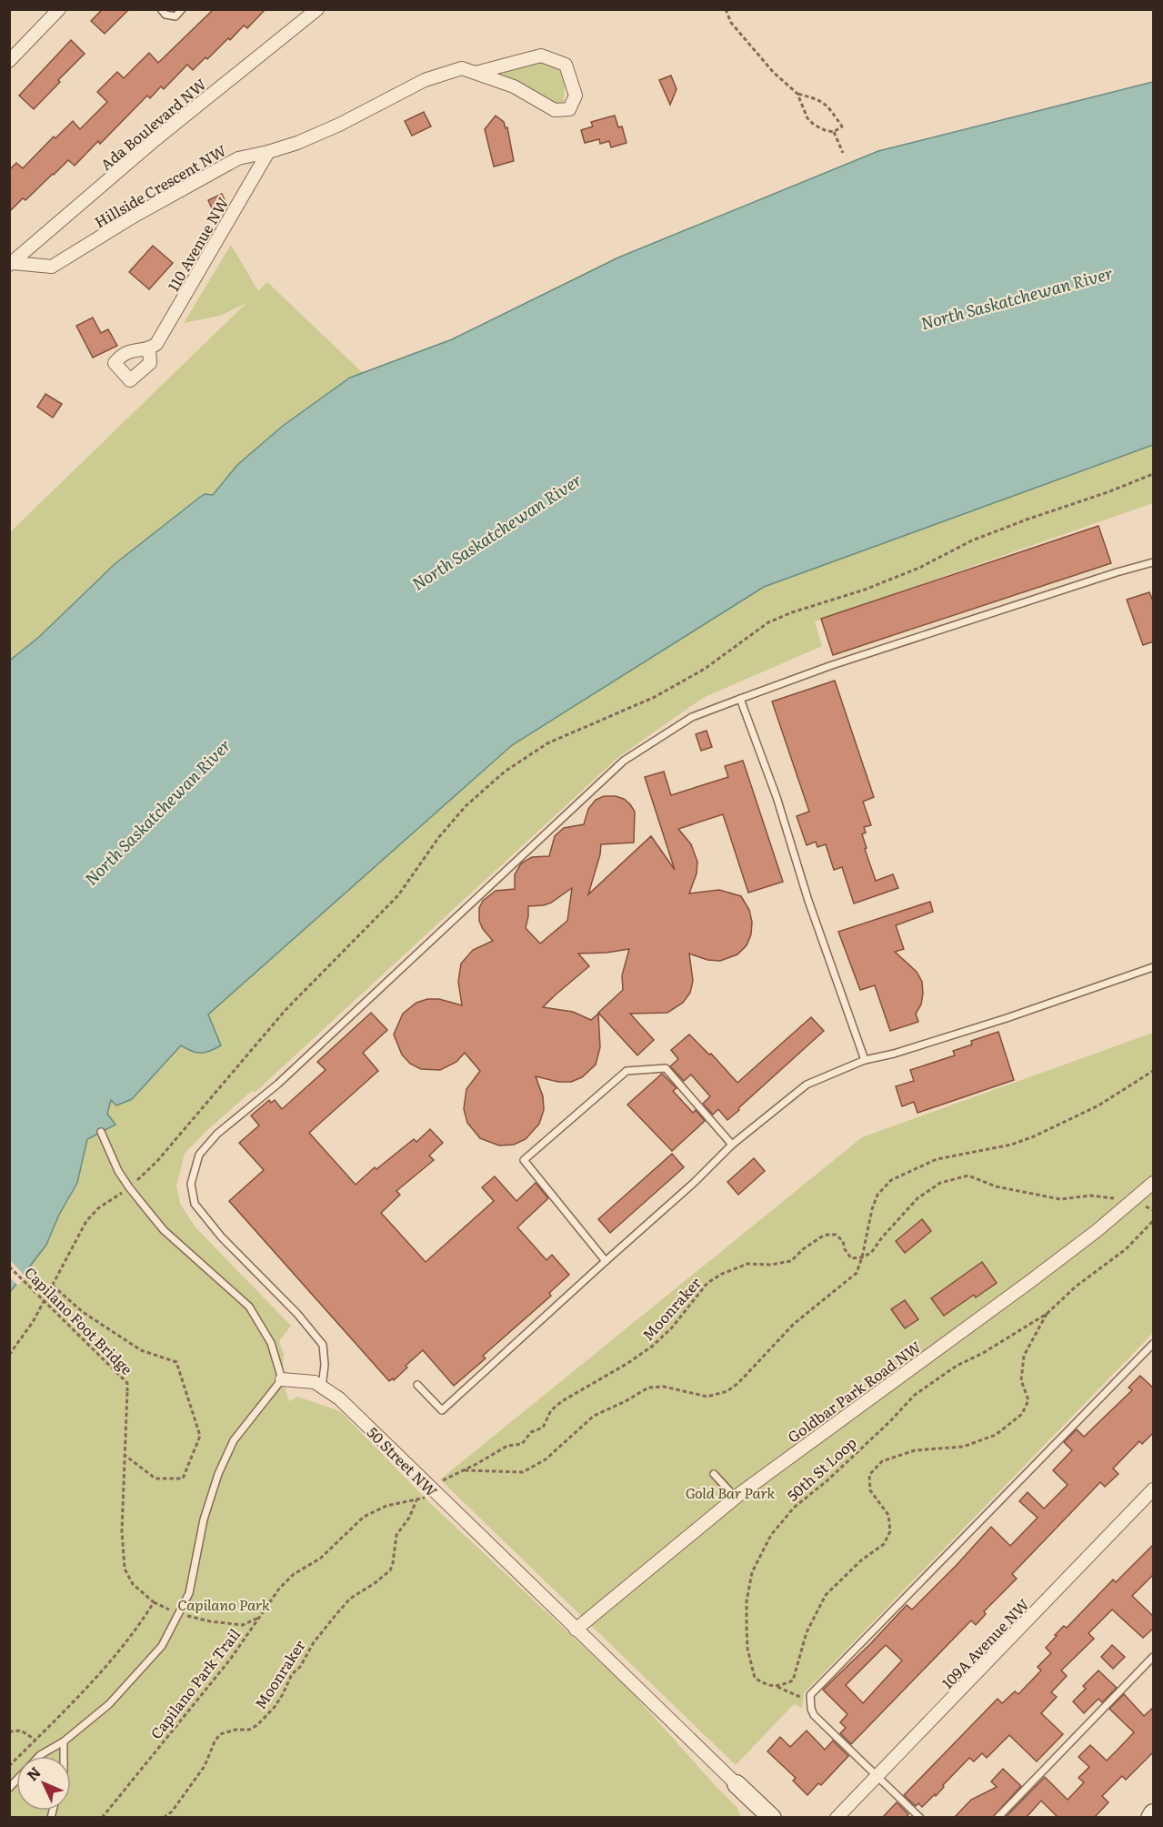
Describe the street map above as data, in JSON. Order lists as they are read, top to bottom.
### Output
{
  "streets": {
    "street": [
      "Ada Boulevard NW",
      "Hillside Crescent NW",
      "110 Avenue NW",
      "Goldbar Park Road NW",
      "50 Street NW",
      "109A Avenue NW"
    ],
    "path": [
      "Moonraker",
      "Capilano Foot Bridge",
      "50th St Loop",
      "Capilano Park Trail"
    ]
  },
  "crossings": [
    ["Ada Boulevard NW", "Hillside Crescent NW"],
    ["Hillside Crescent NW", "110 Avenue NW"],
    ["Moonraker", "Capilano Park Trail"],
    ["Goldbar Park Road NW", "50 Street NW"]
  ],
  "water": ["North Saskatchewan River"],
  "parks": ["Gold Bar Park", "Capilano Park"],
  "north": "top left"
}
